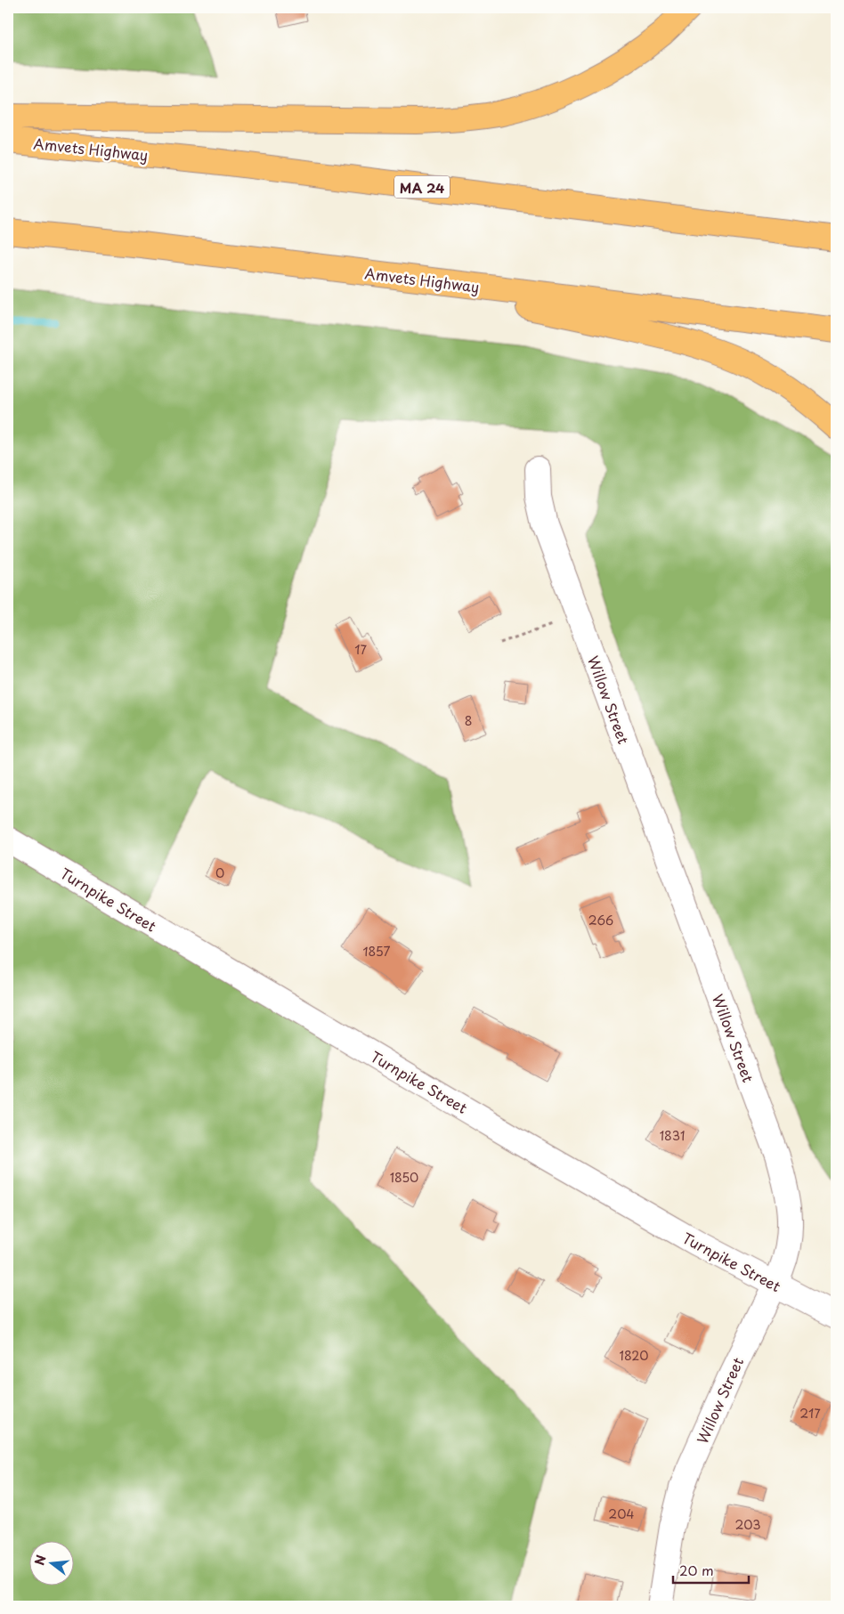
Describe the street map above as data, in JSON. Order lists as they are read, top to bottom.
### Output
{
  "streets": {
    "highway": ["Amvets Highway", "MA 24"],
    "street": ["Willow Street", "Turnpike Street"]
  },
  "crossings": [
    ["Willow Street", "Turnpike Street"]
  ],
  "house_numbers": [
    "17",
    "8",
    "0",
    "266",
    "1857",
    "1831",
    "1850",
    "1820",
    "217",
    "204",
    "203"
  ],
  "scale_bar": "20 m",
  "north": "left"
}
